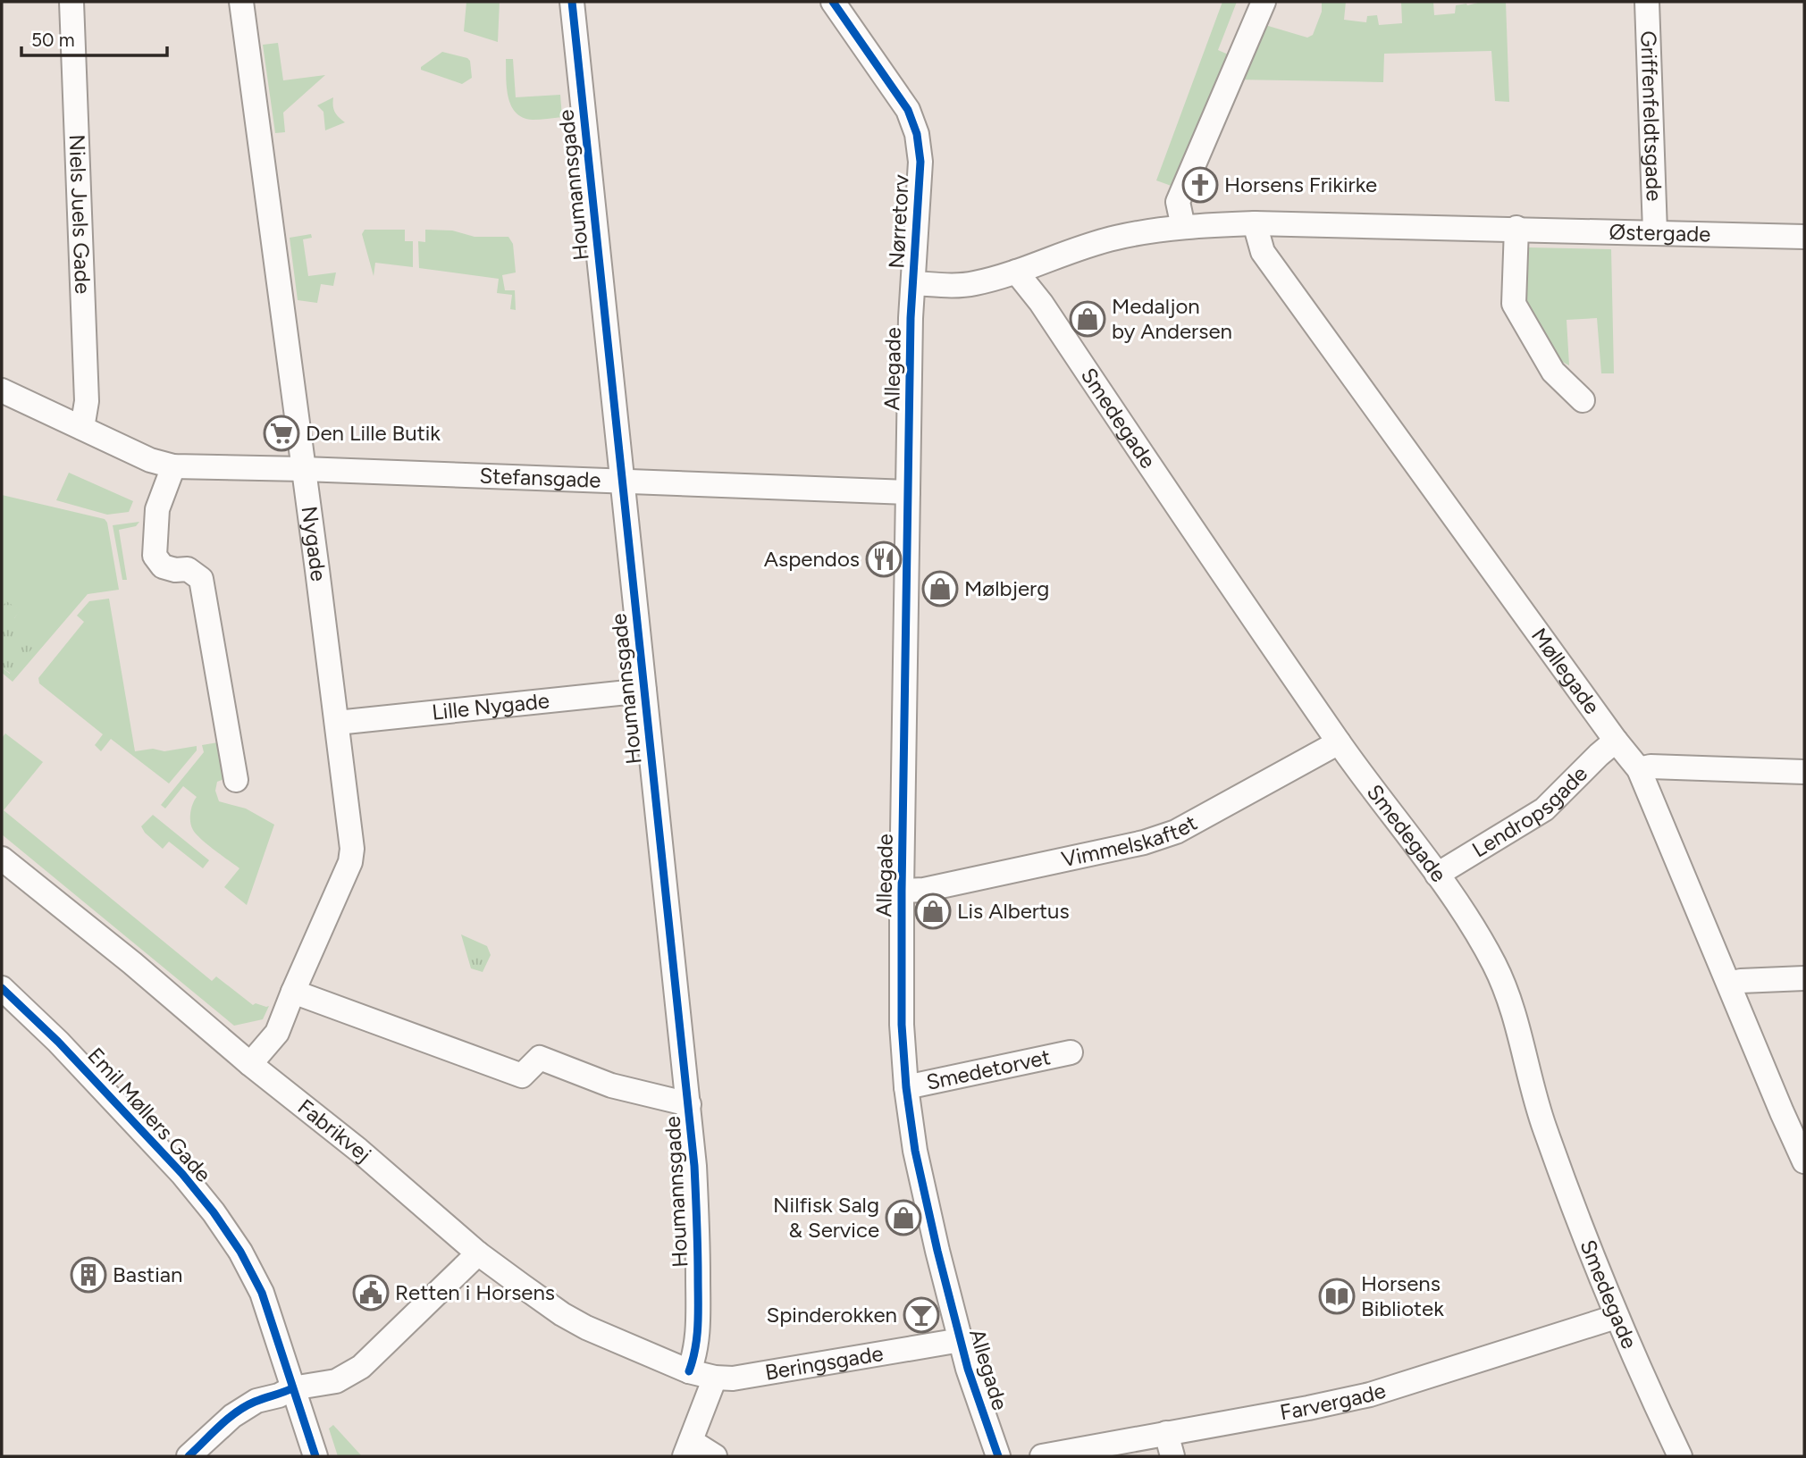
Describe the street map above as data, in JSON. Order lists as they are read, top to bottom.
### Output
{
  "streets": {
    "street": [
      "Griffenfeldtsgade",
      "Houmannsgade",
      "Niels Juels Gade",
      "Nørretorv",
      "Østergade",
      "Allegade",
      "Smedegade",
      "Stefansgade",
      "Nygade",
      "Møllegade",
      "Lille Nygade",
      "Lendropsgade",
      "Vimmelskaftet",
      "Smedetorvet",
      "Emil Møllers Gade",
      "Fabrikvej",
      "Beringsgade",
      "Farvergade"
    ]
  },
  "crossings": [
    ["Griffenfeldtsgade", "Østergade"],
    ["Houmannsgade", "Stefansgade"],
    ["Houmannsgade", "Nygade"],
    ["Houmannsgade", "Lille Nygade"],
    ["Houmannsgade", "Fabrikvej"],
    ["Houmannsgade", "Beringsgade"],
    ["Niels Juels Gade", "Stefansgade"],
    ["Nørretorv", "Østergade"],
    ["Nørretorv", "Allegade"],
    ["Nørretorv", "Smedegade"],
    ["Nørretorv", "Møllegade"],
    ["Østergade", "Møllegade"],
    ["Allegade", "Stefansgade"],
    ["Allegade", "Vimmelskaftet"],
    ["Allegade", "Smedetorvet"],
    ["Allegade", "Beringsgade"],
    ["Smedegade", "Lendropsgade"],
    ["Smedegade", "Vimmelskaftet"],
    ["Smedegade", "Farvergade"],
    ["Stefansgade", "Nygade"],
    ["Nygade", "Lille Nygade"],
    ["Nygade", "Fabrikvej"],
    ["Møllegade", "Lendropsgade"],
    ["Fabrikvej", "Beringsgade"]
  ],
  "places": {
    "church": ["Horsens Frikirke"],
    "shop": [
      "Medaljon by Andersen",
      "Mølbjerg",
      "Lis Albertus",
      "Nilfisk Salg & Service"
    ],
    "supermarket": ["Den Lille Butik"],
    "restaurant": ["Aspendos"],
    "building": ["Bastian"],
    "public building": ["Retten i Horsens"],
    "library": ["Horsens Bibliotek"],
    "bar": ["Spinderokken"]
  },
  "scale_bar": "50 m"
}
